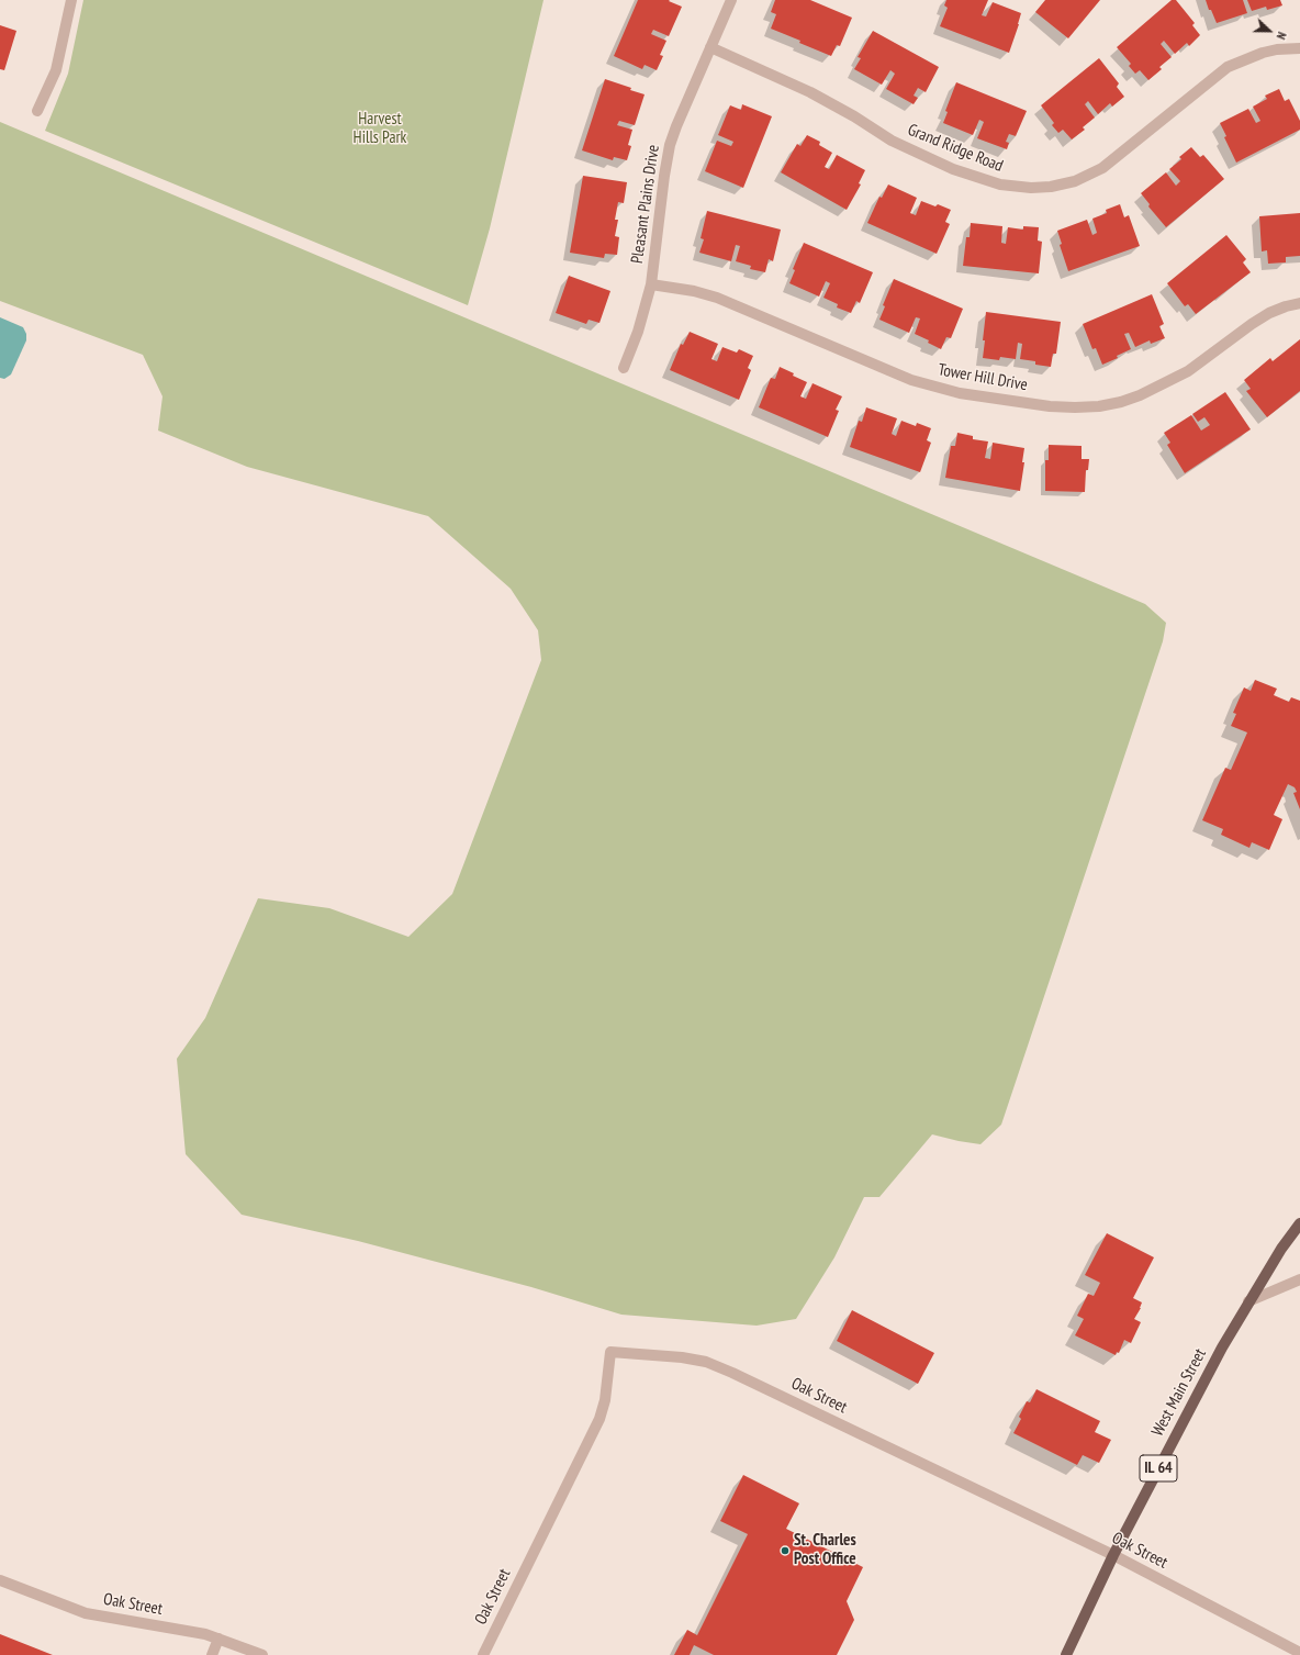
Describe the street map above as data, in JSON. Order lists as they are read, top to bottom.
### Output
{
  "streets": {
    "main road": ["West Main Street", "IL 64"],
    "street": [
      "Grand Ridge Road",
      "Pleasant Plains Drive",
      "Tower Hill Drive",
      "Oak Street"
    ]
  },
  "crossings": [
    ["Grand Ridge Road", "Pleasant Plains Drive"],
    ["Pleasant Plains Drive", "Tower Hill Drive"],
    ["West Main Street", "Oak Street"]
  ],
  "parks": ["Harvest Hills Park"],
  "places": ["St. Charles Post Office"],
  "north": "right"
}
